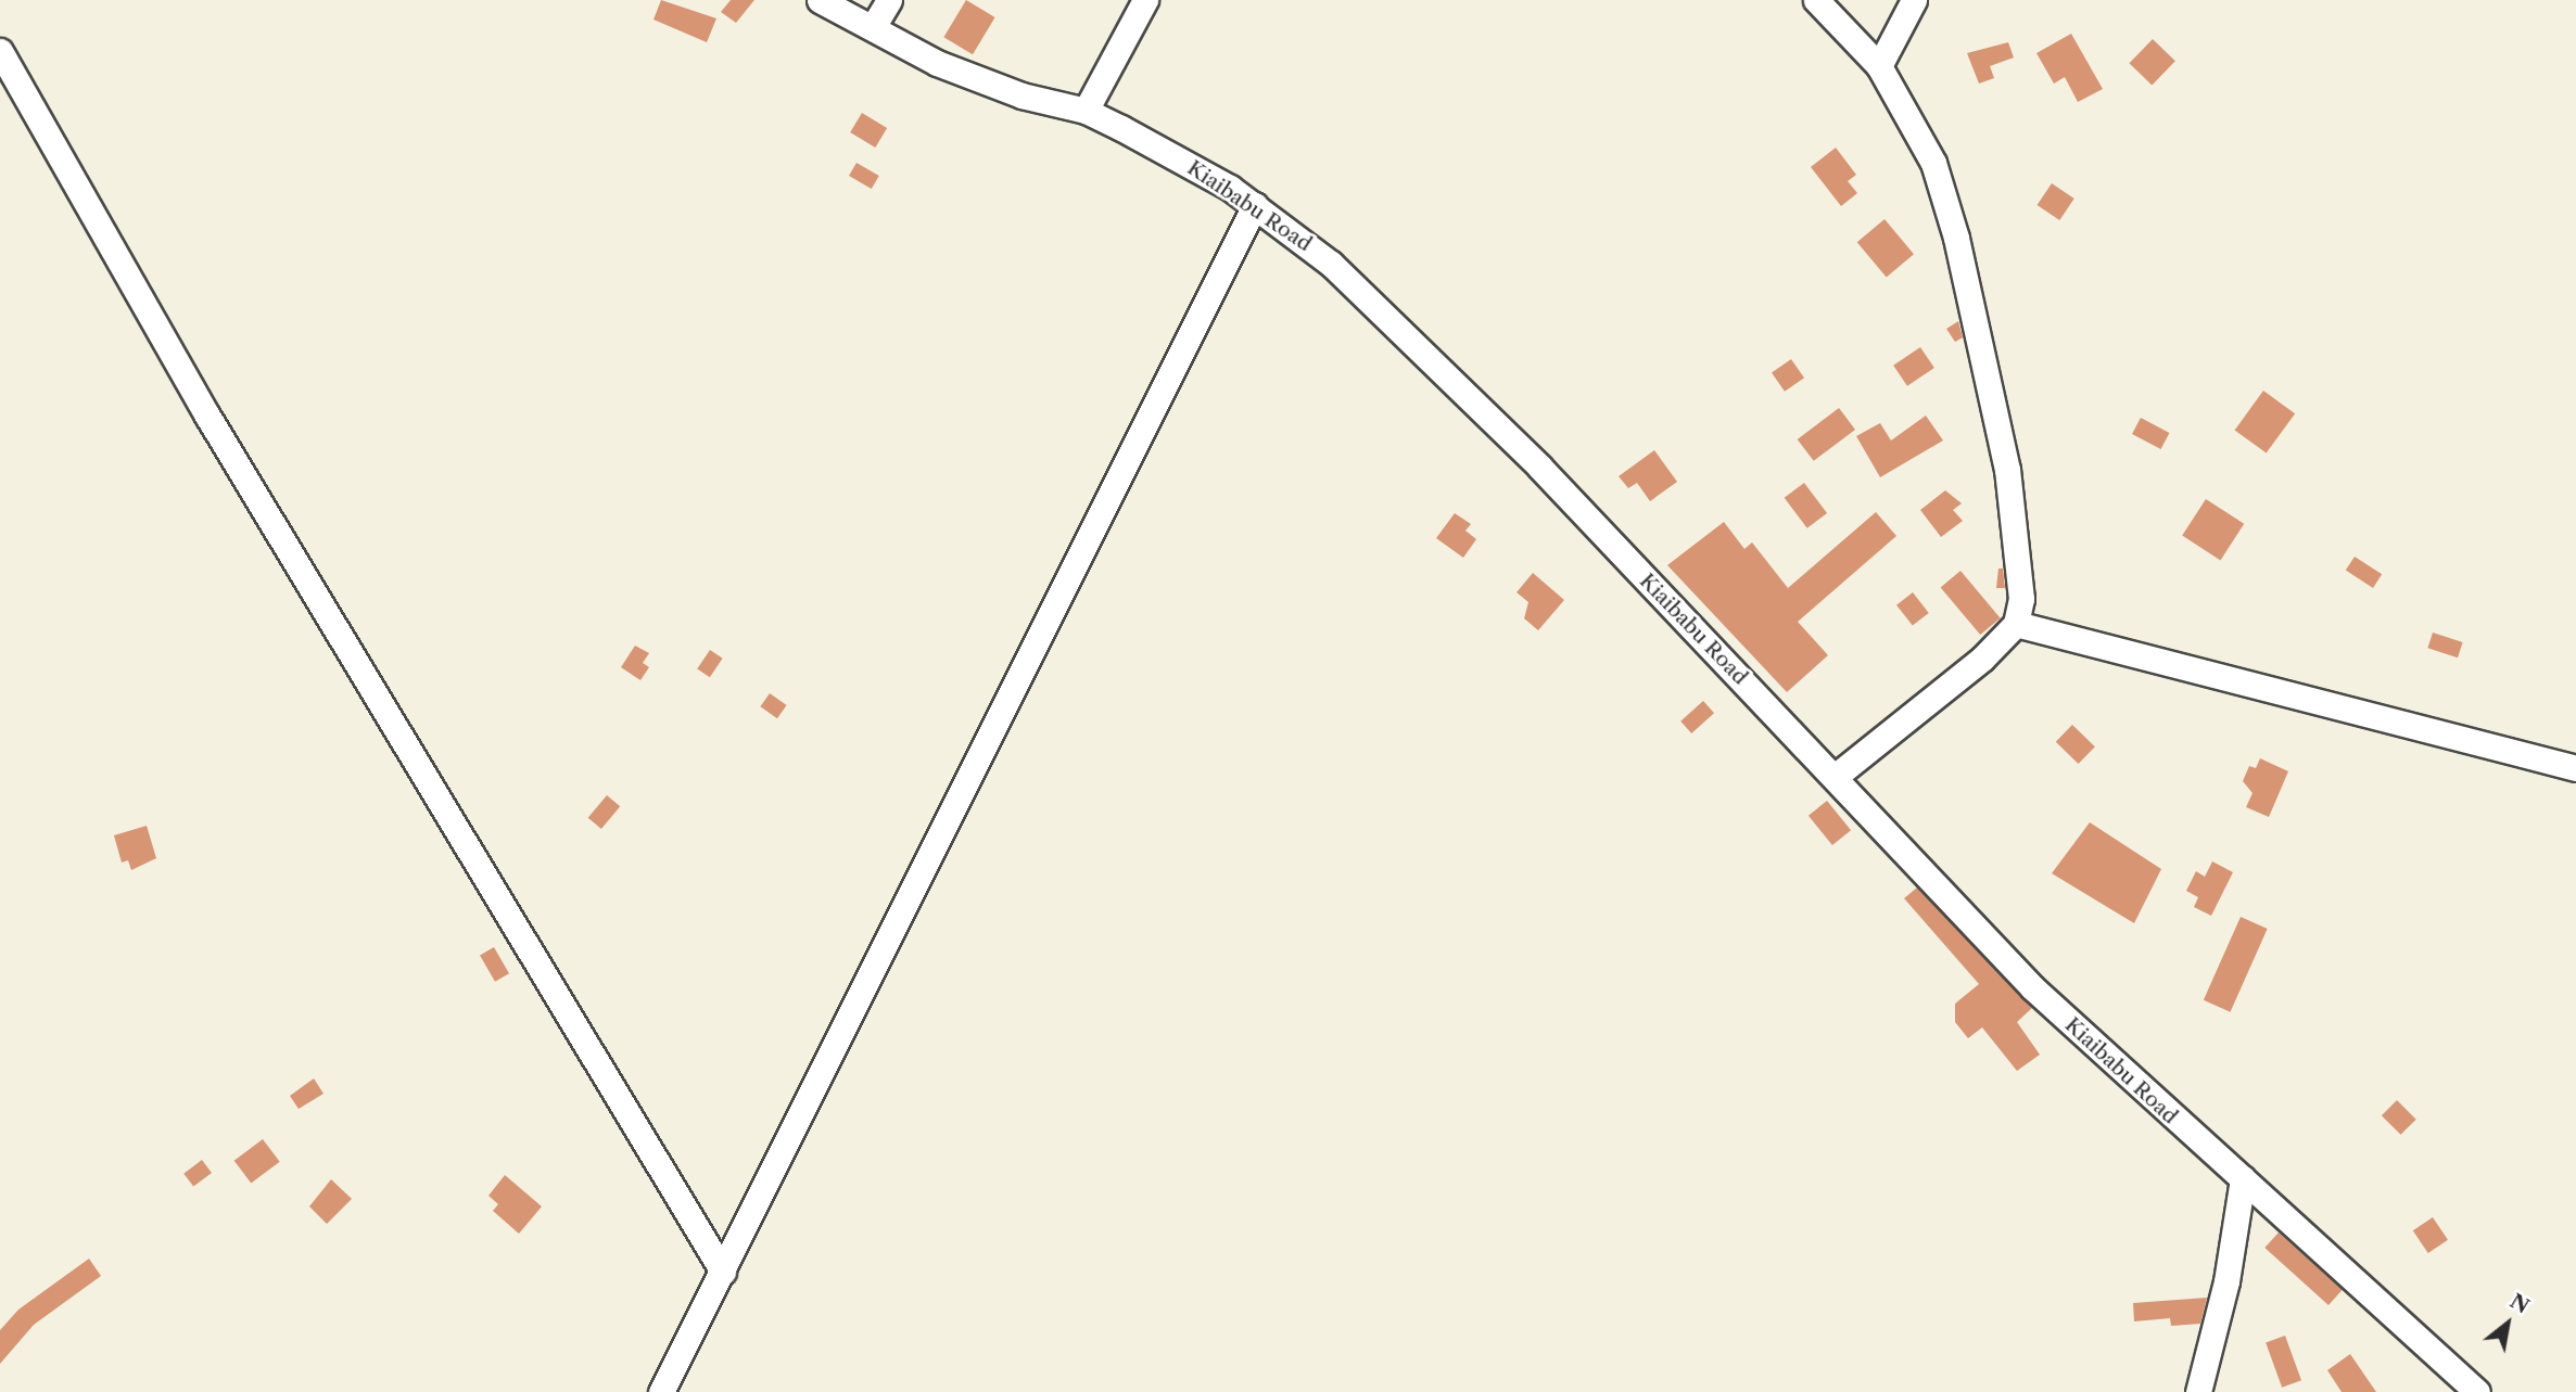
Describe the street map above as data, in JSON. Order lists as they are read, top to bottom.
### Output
{
  "streets": {
    "street": ["Kiaibabu Road"]
  },
  "north": "top right"
}
